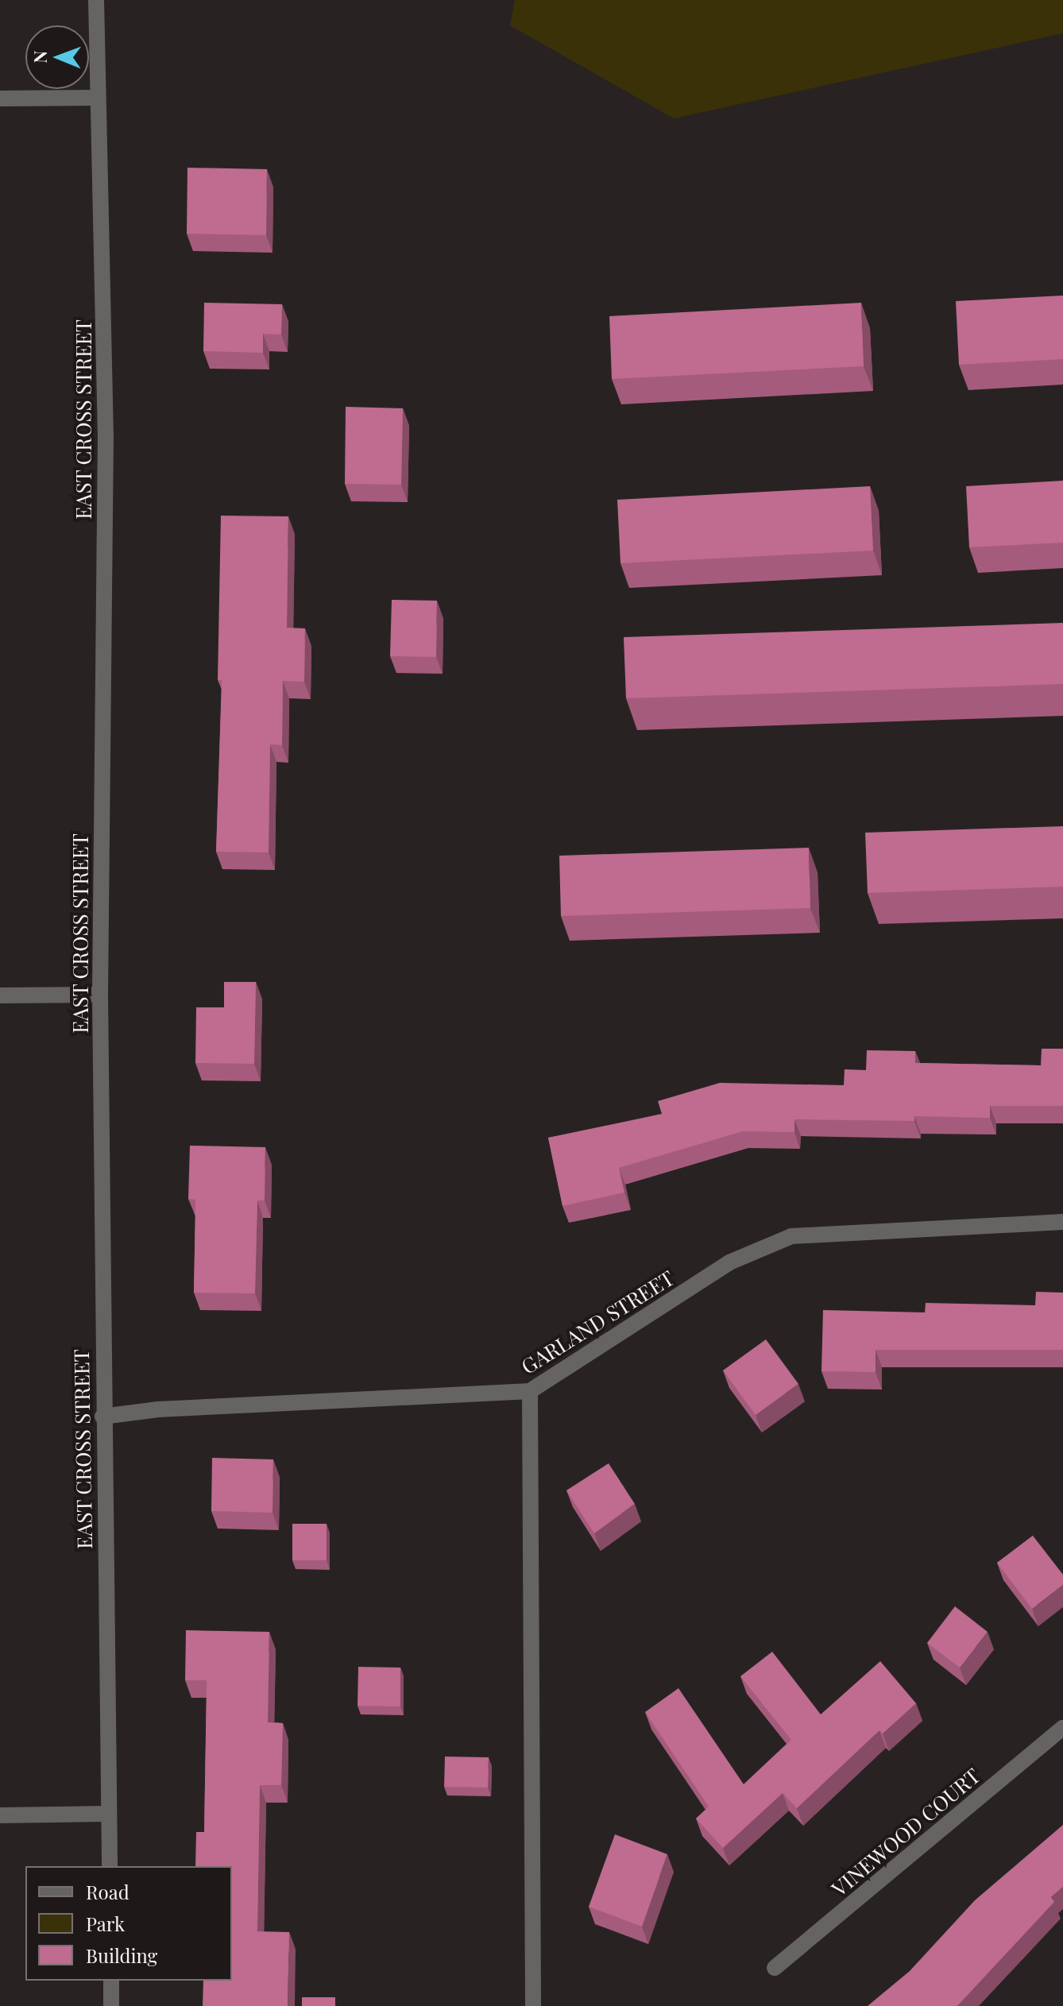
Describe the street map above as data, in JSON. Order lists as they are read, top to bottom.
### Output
{
  "streets": {
    "street": ["EAST CROSS STREET", "GARLAND STREET", "VINEWOOD COURT"]
  },
  "crossings": [
    ["EAST CROSS STREET", "GARLAND STREET"]
  ],
  "legend": ["Road", "Park", "Building"],
  "north": "left"
}
